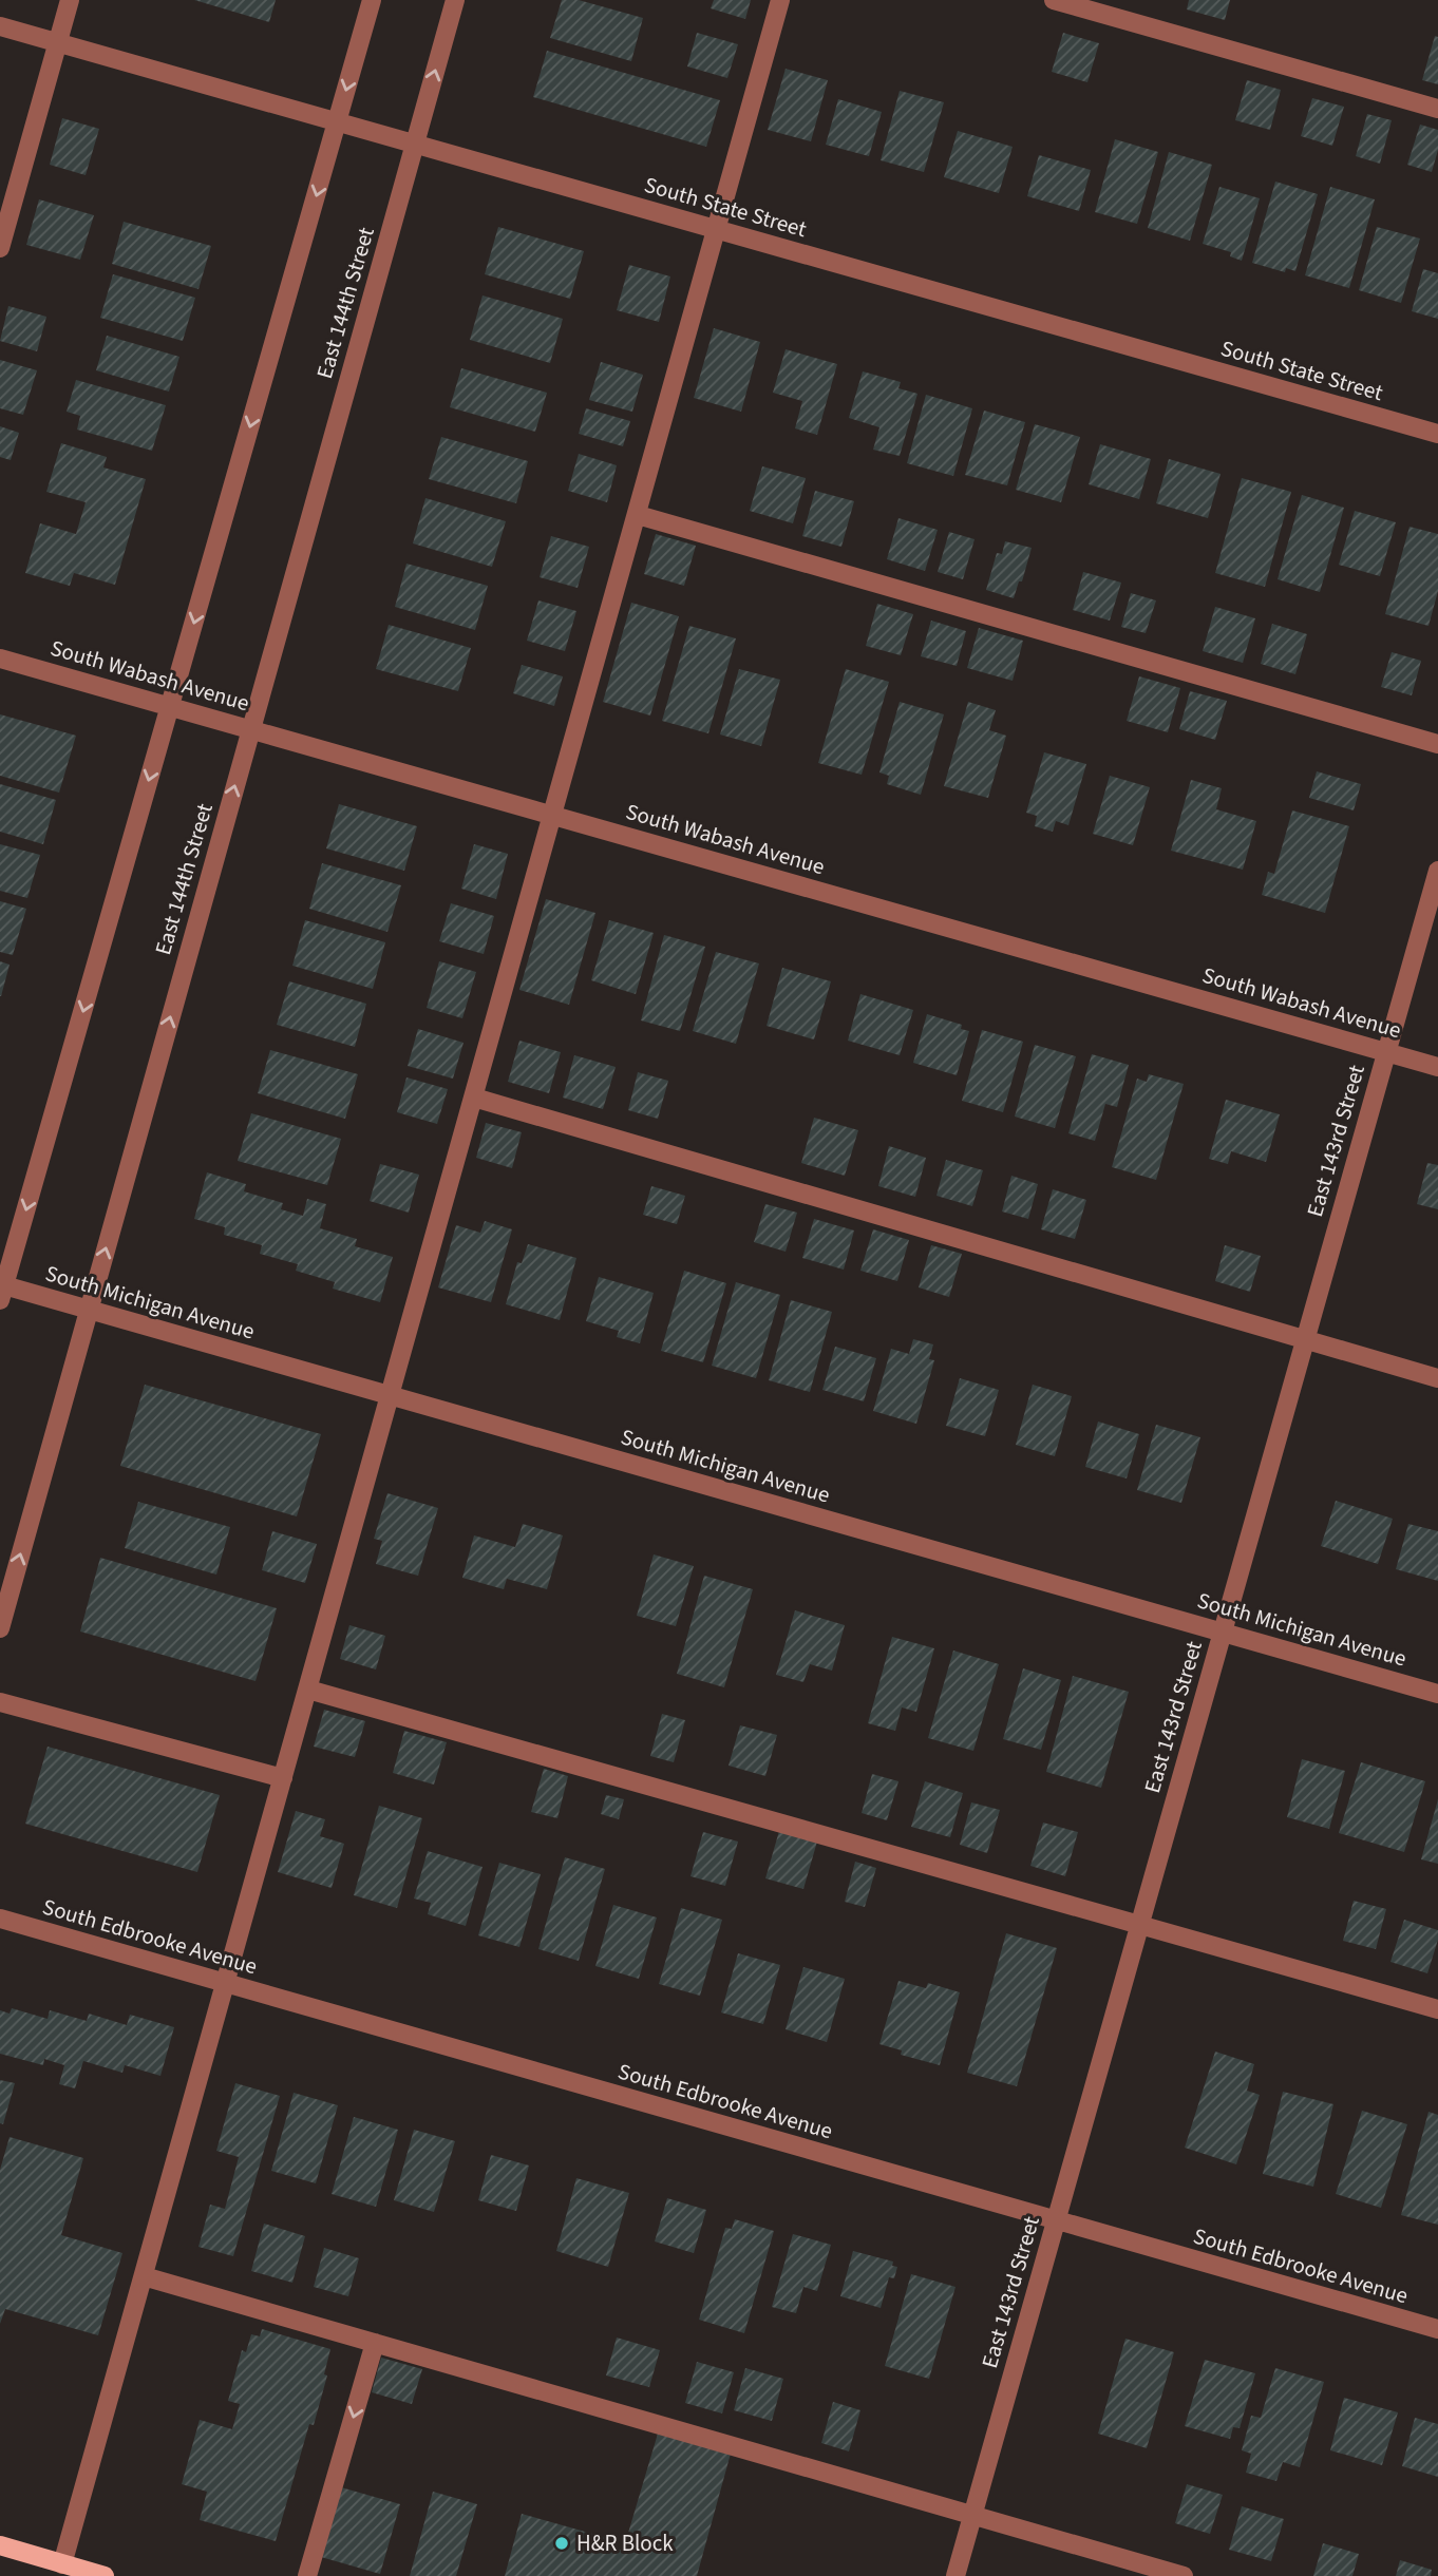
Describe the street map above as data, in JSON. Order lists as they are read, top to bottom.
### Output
{
  "streets": {
    "street": [
      "South State Street",
      "East 144th Street",
      "South Wabash Avenue",
      "East 143rd Street",
      "South Michigan Avenue",
      "South Edbrooke Avenue"
    ]
  },
  "crossings": [
    ["South State Street", "East 144th Street"],
    ["East 144th Street", "South Wabash Avenue"],
    ["East 144th Street", "South Michigan Avenue"],
    ["South Wabash Avenue", "East 143rd Street"],
    ["East 143rd Street", "South Michigan Avenue"],
    ["East 143rd Street", "South Edbrooke Avenue"]
  ],
  "places": ["H&R Block"]
}
